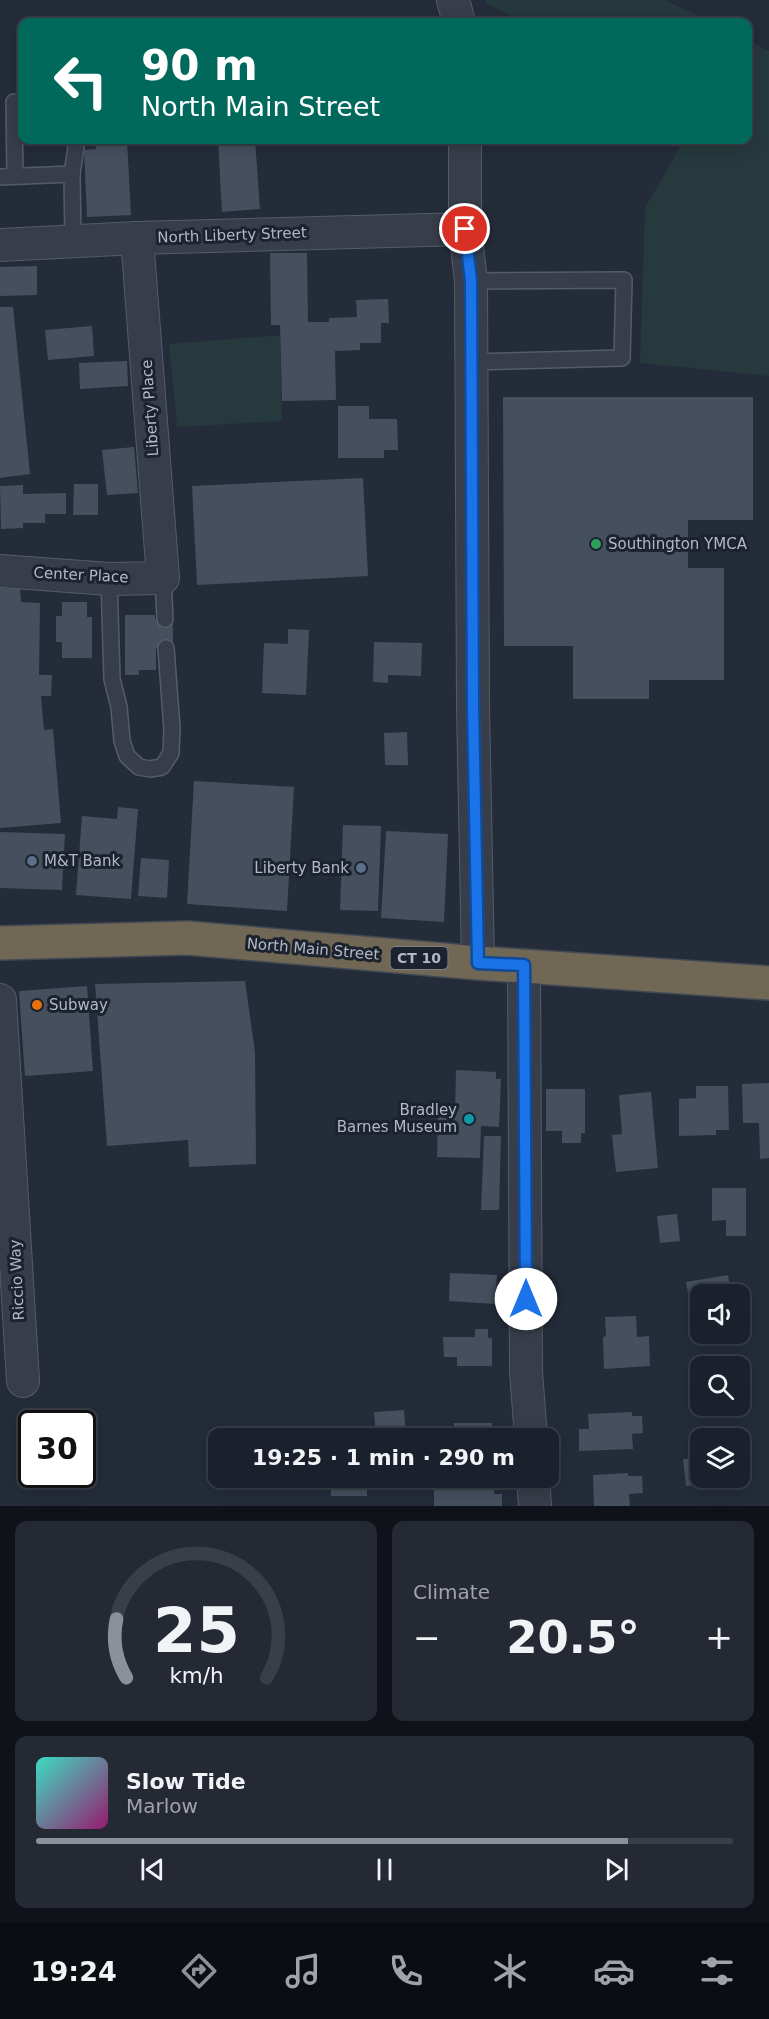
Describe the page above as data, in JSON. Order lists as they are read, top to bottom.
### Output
{
  "streets": {
    "highway": ["North Main Street", "CT 10"],
    "street": [
      "North Liberty Street",
      "Liberty Place",
      "Center Place",
      "Riccio Way"
    ]
  },
  "crossings": [
    ["North Liberty Street", "Liberty Place"],
    ["Liberty Place", "Center Place"]
  ],
  "places": [
    "Southington YMCA",
    "M&T Bank",
    "Liberty Bank",
    "Subway",
    "Bradley Barnes Museum"
  ],
  "page": {
    "turn": ["90 m", "North Main Street"],
    "limit": "30",
    "trip": "19:25 · 1 min · 290 m",
    "tile": "Climate",
    "heat": ["−", "20.5°", "+"],
    "song": ["Slow Tide", "Marlow"],
    "tabs": "19:24",
    "gauge": ["25", "km/h"]
  }
}
